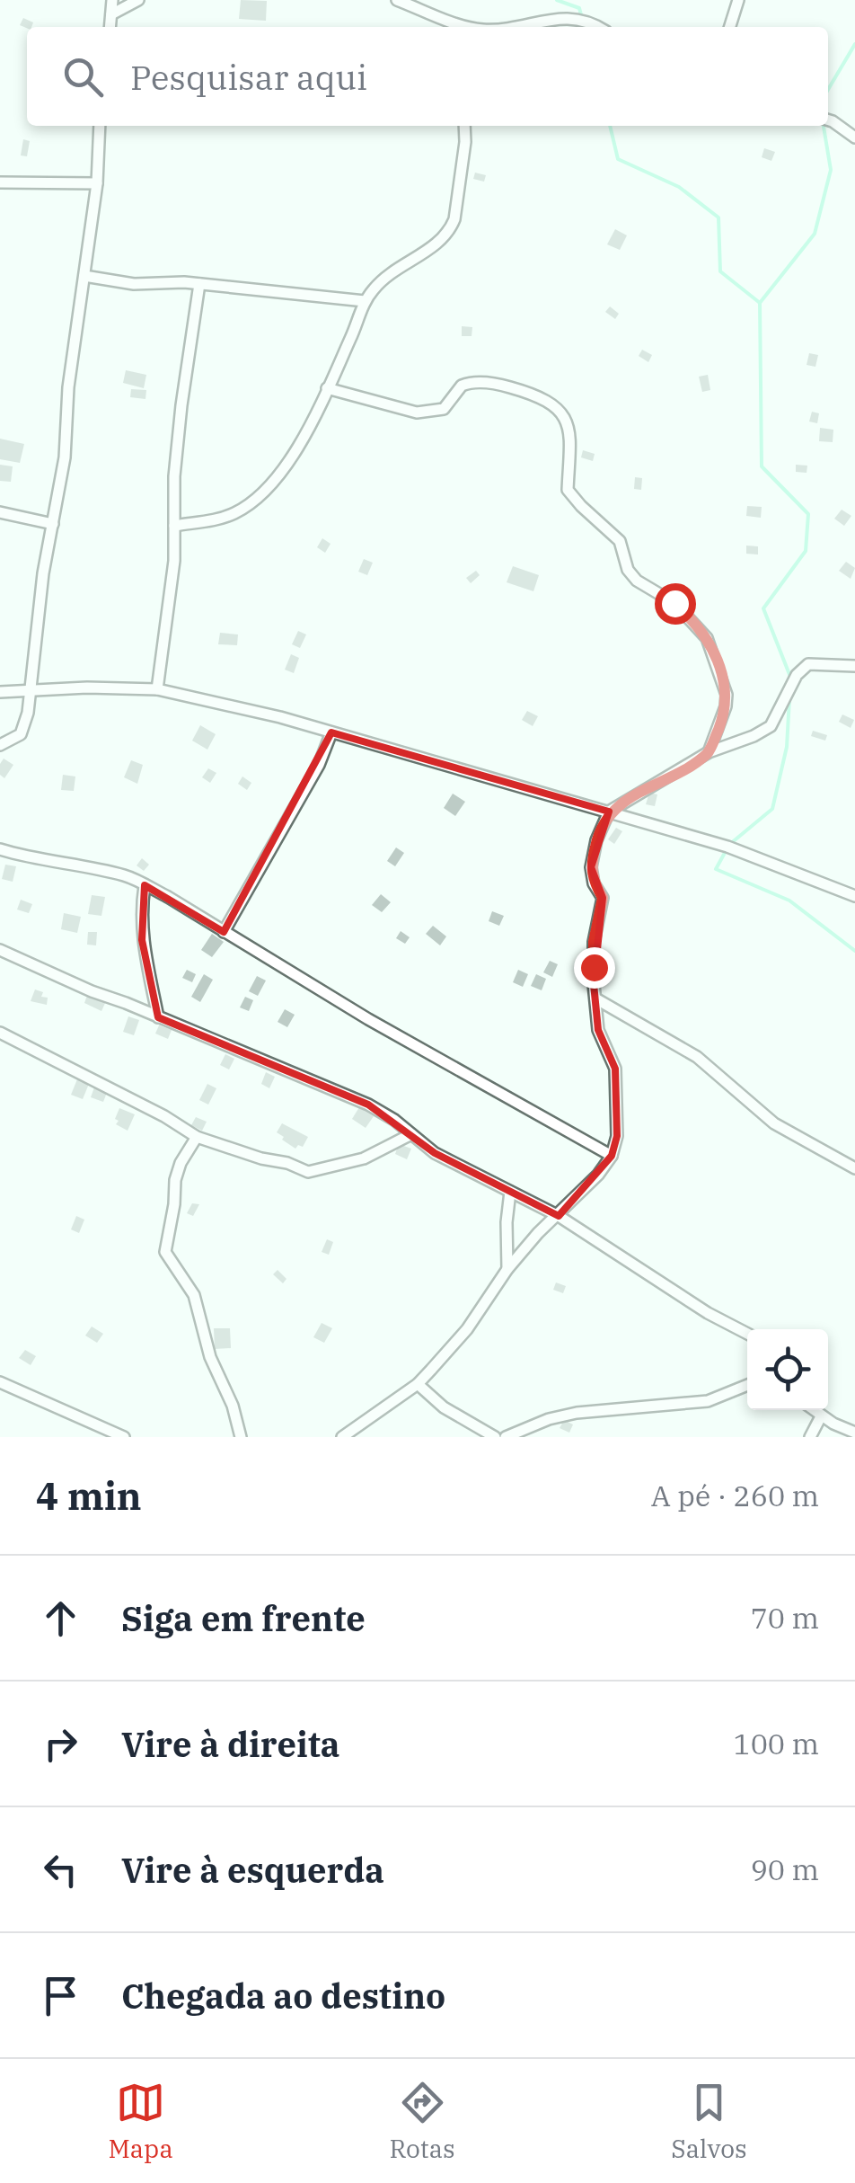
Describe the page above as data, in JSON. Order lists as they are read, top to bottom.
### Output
{
  "page": {
    "search": "Pesquisar aqui",
    "heading": ["4 min", "A pé · 260 m"],
    "list": [
      ["Siga em frente", "70 m"],
      ["Vire à direita", "100 m"],
      ["Vire à esquerda", "90 m"],
      "Chegada ao destino"
    ],
    "nav": ["Mapa", "Rotas", "Salvos"]
  }
}
